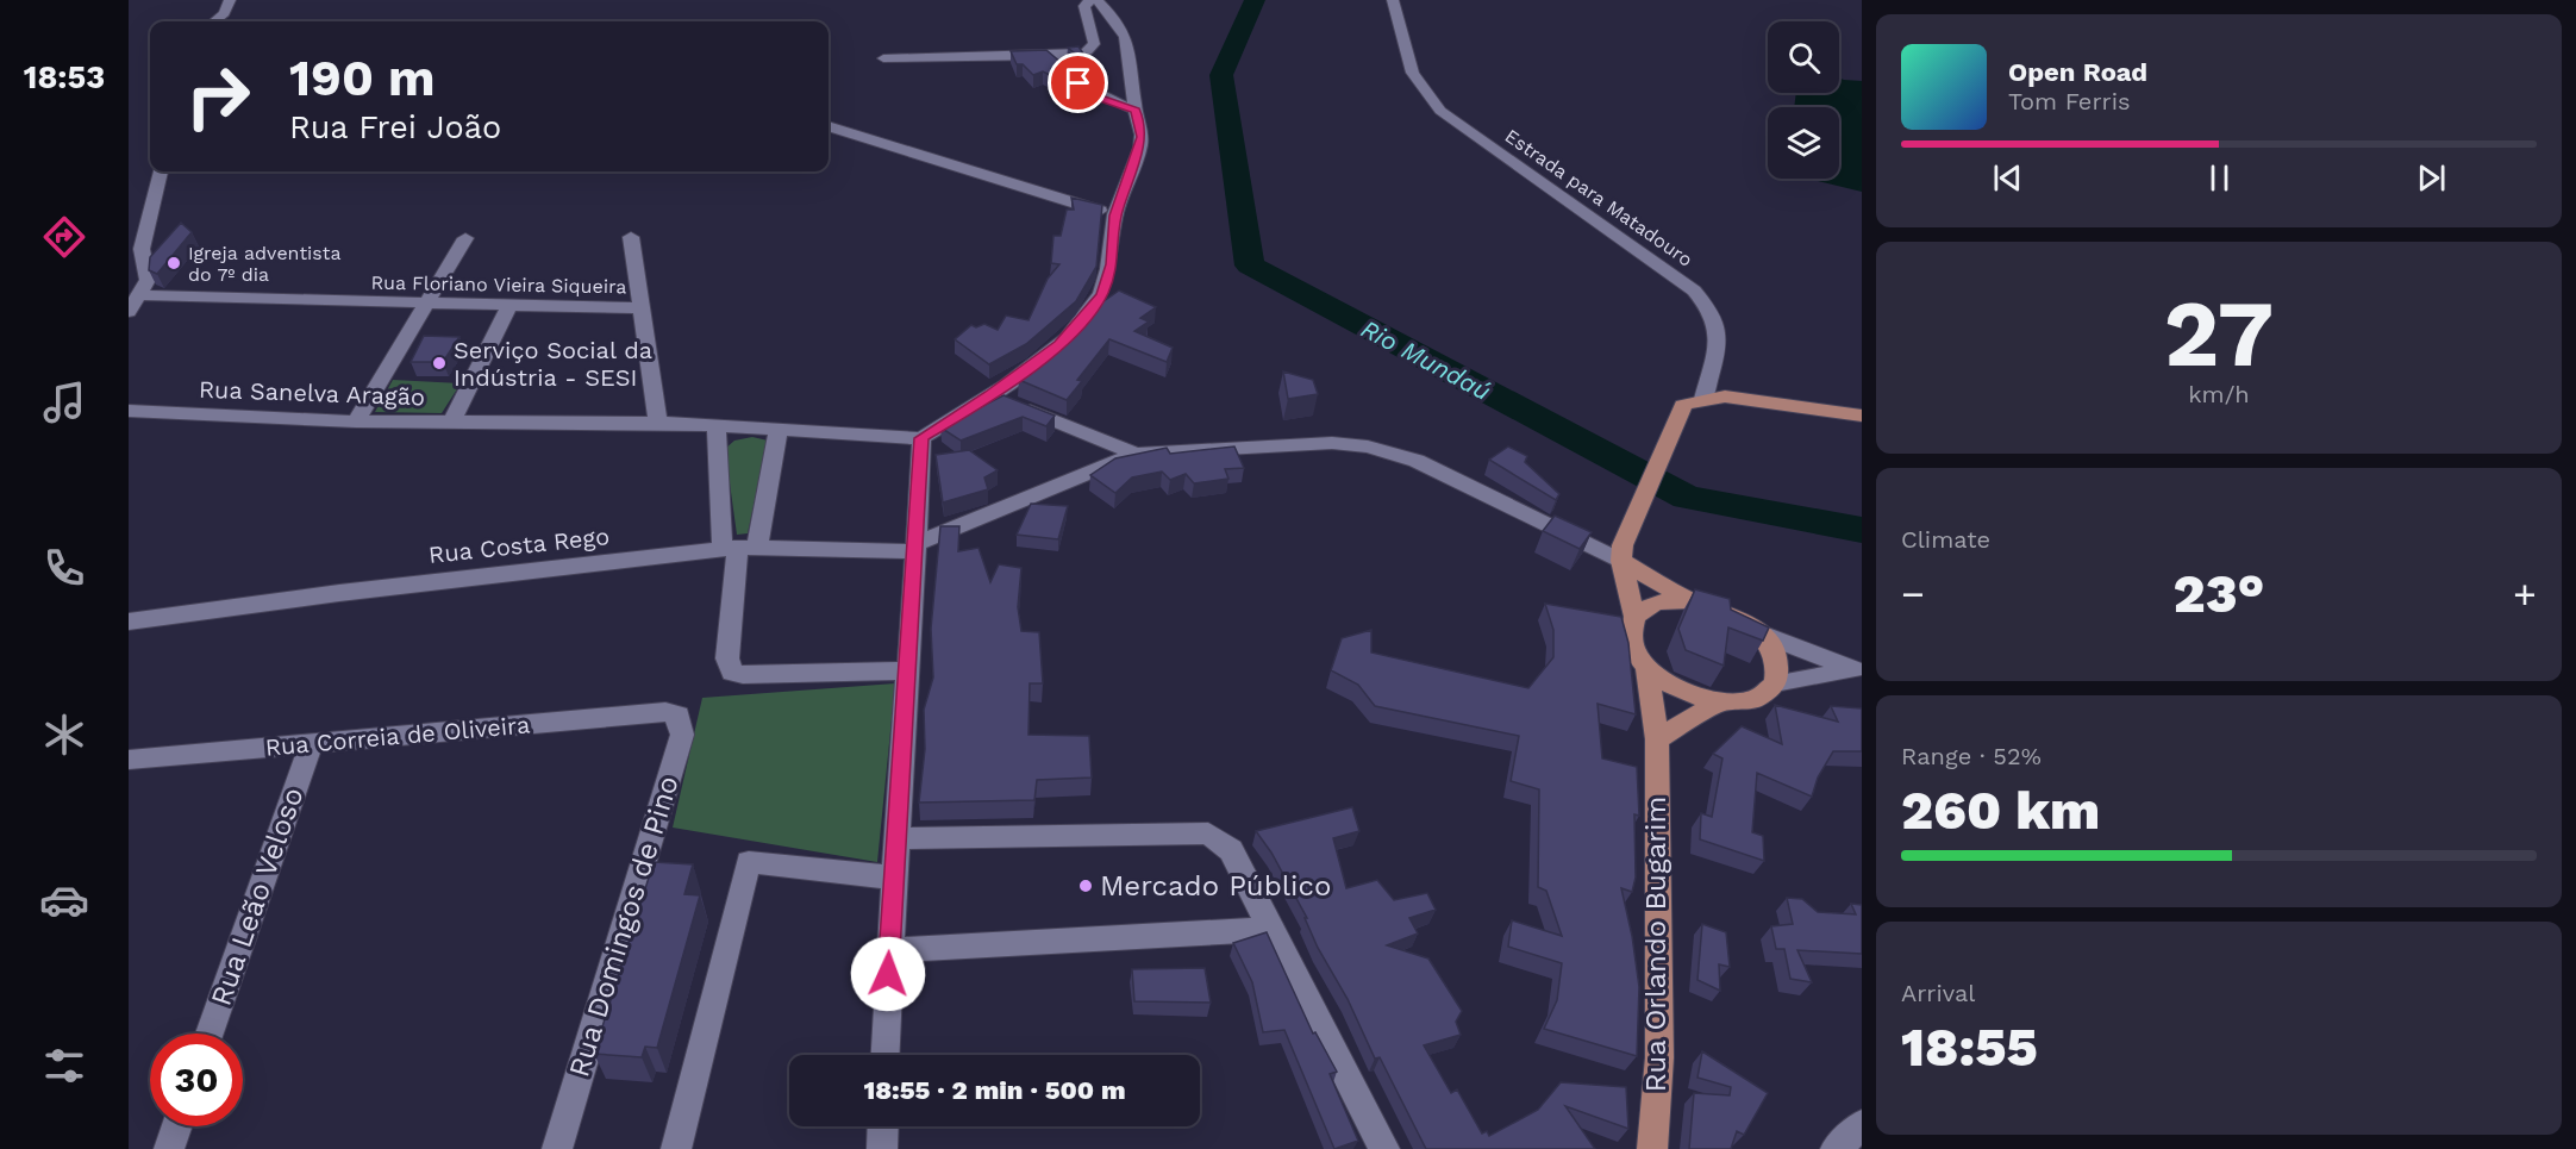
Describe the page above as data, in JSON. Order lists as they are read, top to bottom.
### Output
{
  "streets": {
    "main road": ["Rua Orlando Bugarim"],
    "street": [
      "Estrada para Matadouro",
      "Rua Floriano Vieira Siqueira",
      "Rua Sanelva Aragão",
      "Rua Costa Rego",
      "Rua Correia de Oliveira",
      "Rua Leão Veloso",
      "Rua Domingos de Pino"
    ]
  },
  "crossings": [
    ["Rua Correia de Oliveira", "Rua Leão Veloso"],
    ["Rua Correia de Oliveira", "Rua Domingos de Pino"]
  ],
  "water": ["Rio Mundaú"],
  "places": ["Igreja adventista do 7º dia", "Serviço Social da Indústria - SESI", "Mercado Público"],
  "page": {
    "tabs": "18:53",
    "turn": ["190 m", "Rua Frei João"],
    "song": ["Open Road", "Tom Ferris"],
    "tile": [
      ["27", "km/h"],
      "Climate",
      ["Range · 52%", "260 km"],
      ["Arrival", "18:55"]
    ],
    "heat": ["−", "23°", "+"],
    "limit": "30",
    "trip": "18:55 · 2 min · 500 m"
  }
}
